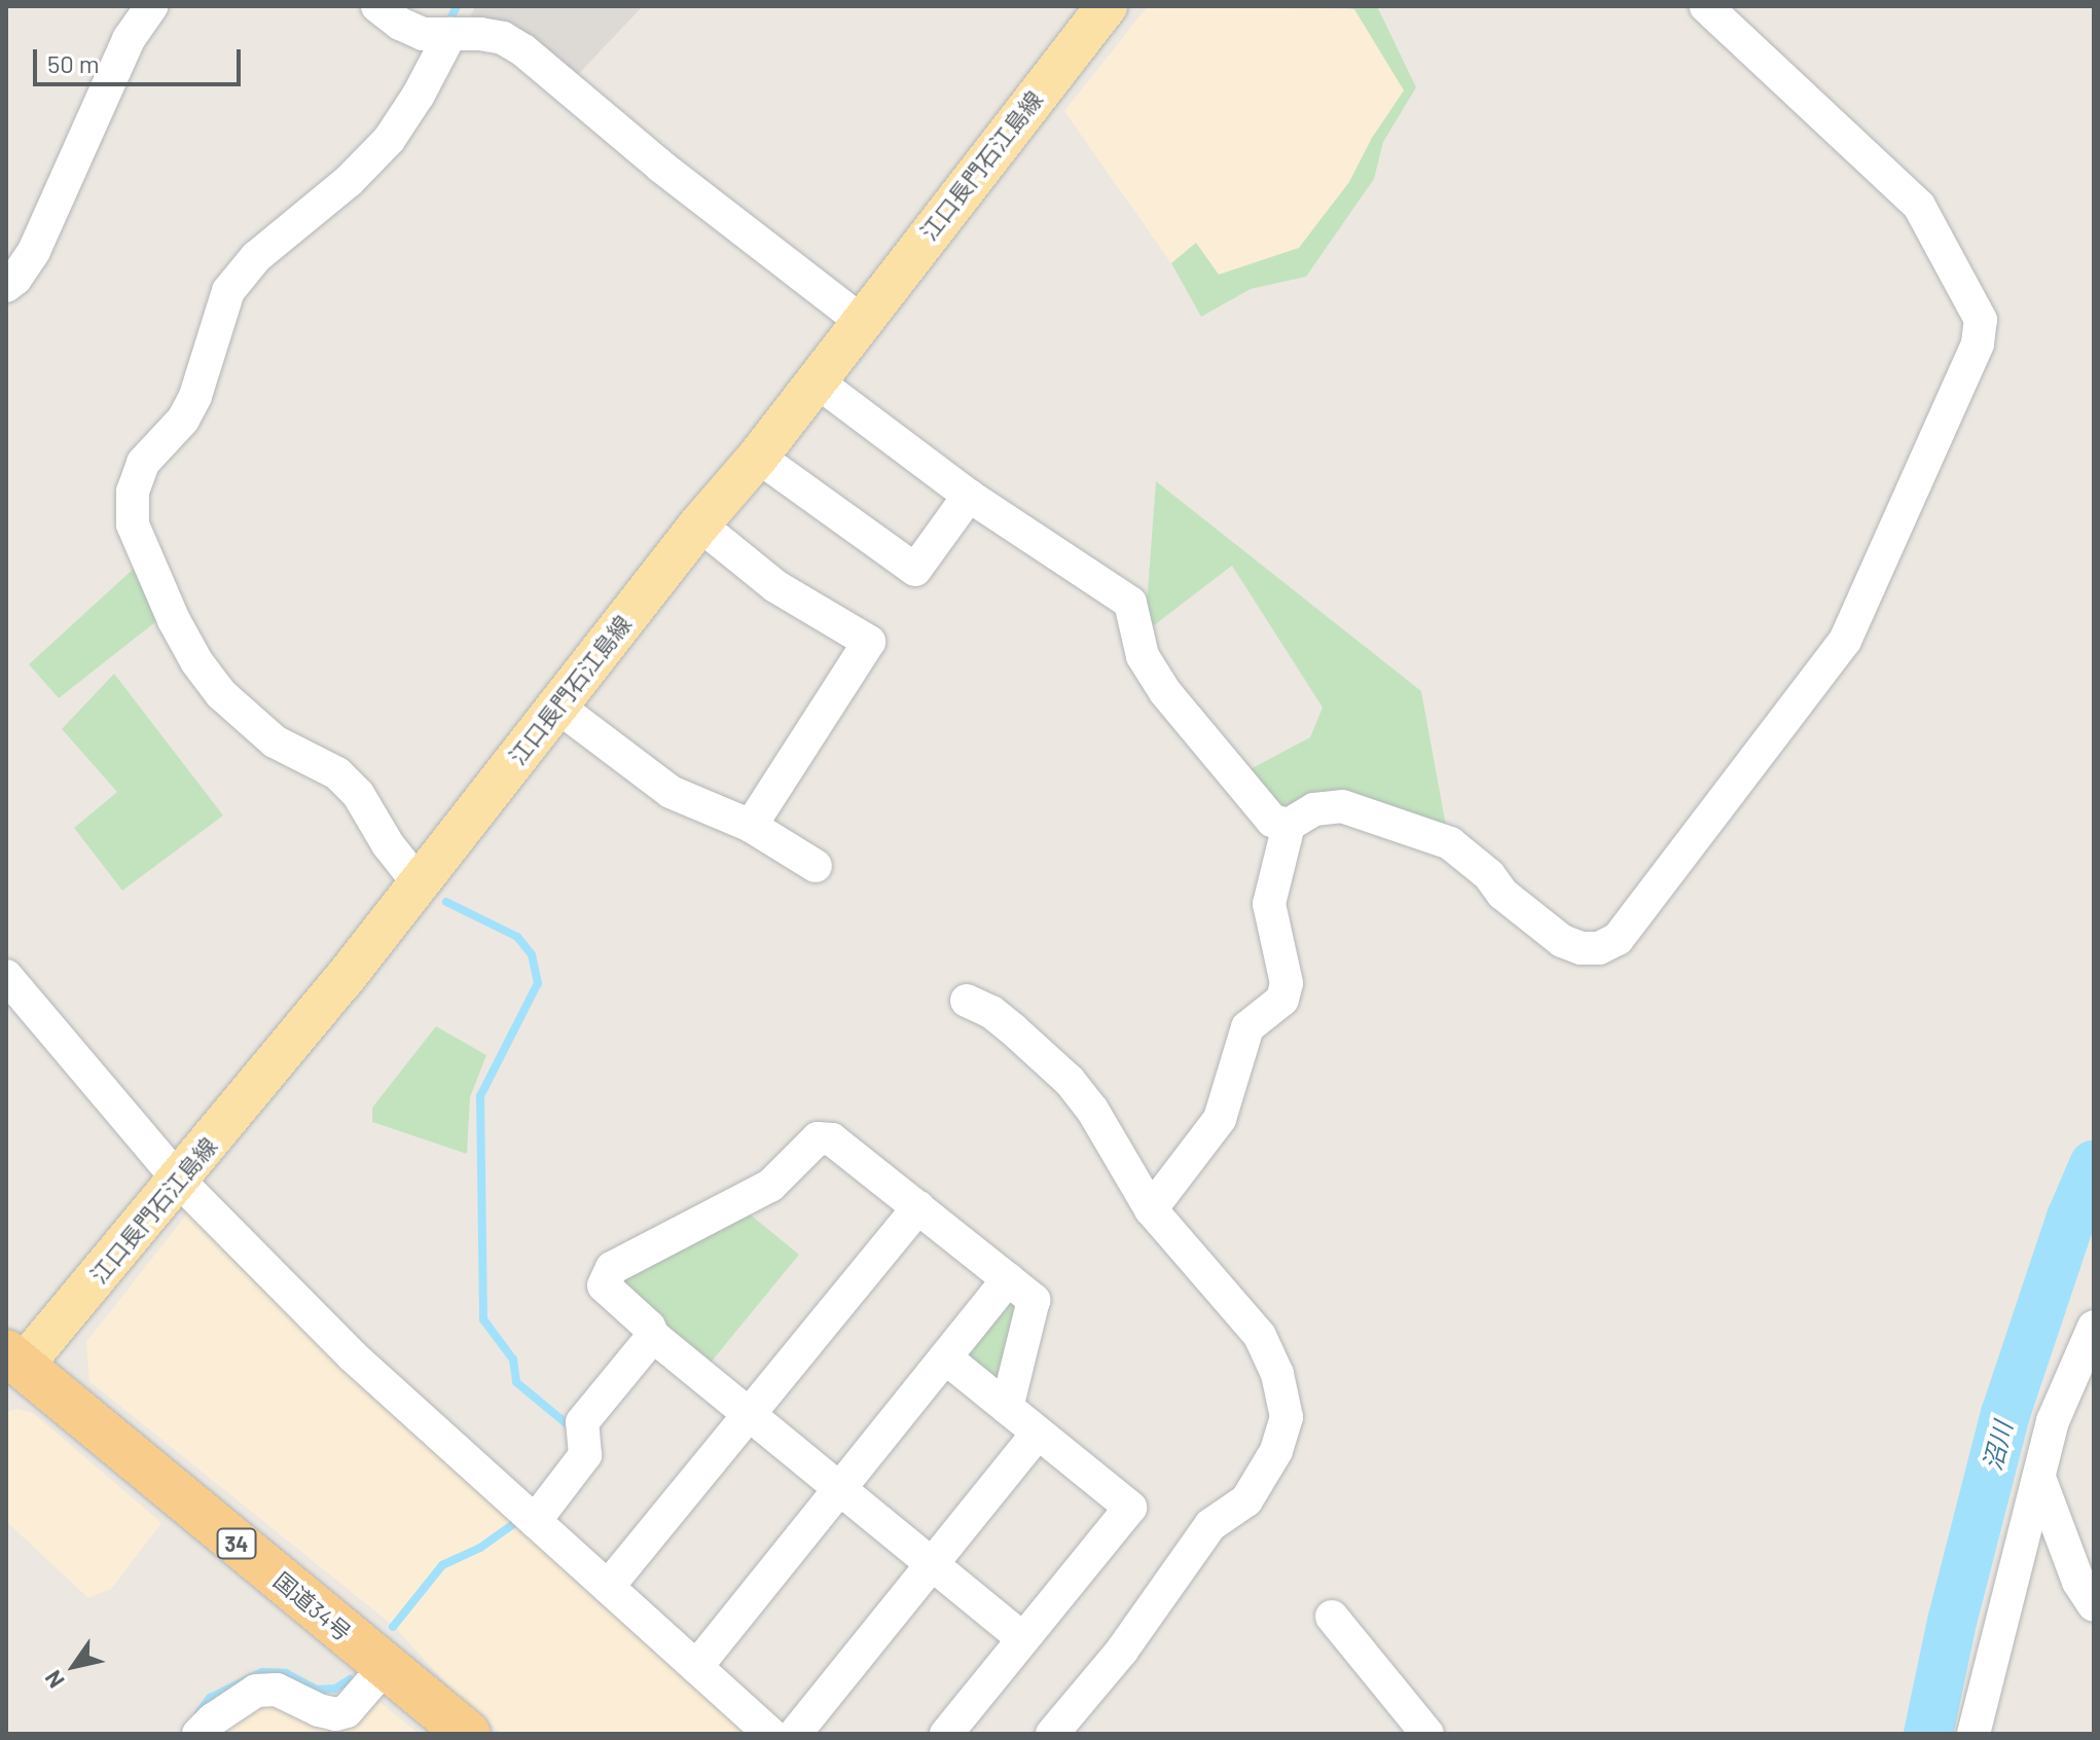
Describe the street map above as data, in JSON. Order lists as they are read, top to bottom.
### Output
{
  "streets": {
    "highway": ["34", "国道34号"],
    "main road": ["江口長門石江島線"]
  },
  "crossings": [
    ["江口長門石江島線", "国道34号"]
  ],
  "water": ["沼川"],
  "scale_bar": "50 m",
  "north": "bottom left"
}
